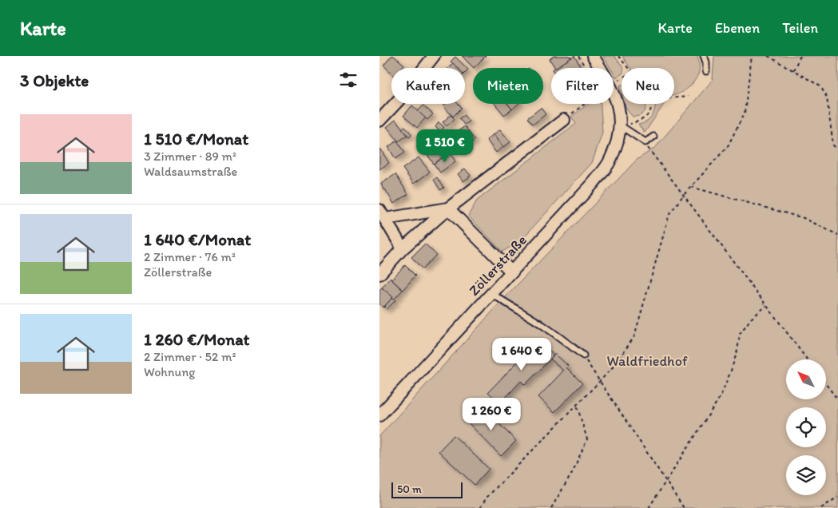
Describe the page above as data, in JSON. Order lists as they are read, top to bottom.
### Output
{
  "streets": {
    "street": ["Zöllerstraße"]
  },
  "parks": ["Waldfriedhof"],
  "scale_bar": "50 m",
  "north": "top left",
  "page": {
    "header": "Karte",
    "nav": ["Karte", "Ebenen", "Teilen"],
    "heading": "3 Objekte",
    "chip": [
      "Kaufen",
      "Mieten",
      "Filter",
      "Neu"
    ],
    "list": [
      {
        "name": "1 510 €/Monat",
        "note": "3 Zimmer · 89 m² · Waldsaumstraße"
      },
      {
        "name": "1 640 €/Monat",
        "note": "2 Zimmer · 76 m² · Zöllerstraße"
      },
      {
        "name": "1 260 €/Monat",
        "note": "2 Zimmer · 52 m² · Wohnung"
      }
    ],
    "price": ["1 510 €", "1 640 €", "1 260 €"],
    "scale": "50 m"
  }
}
